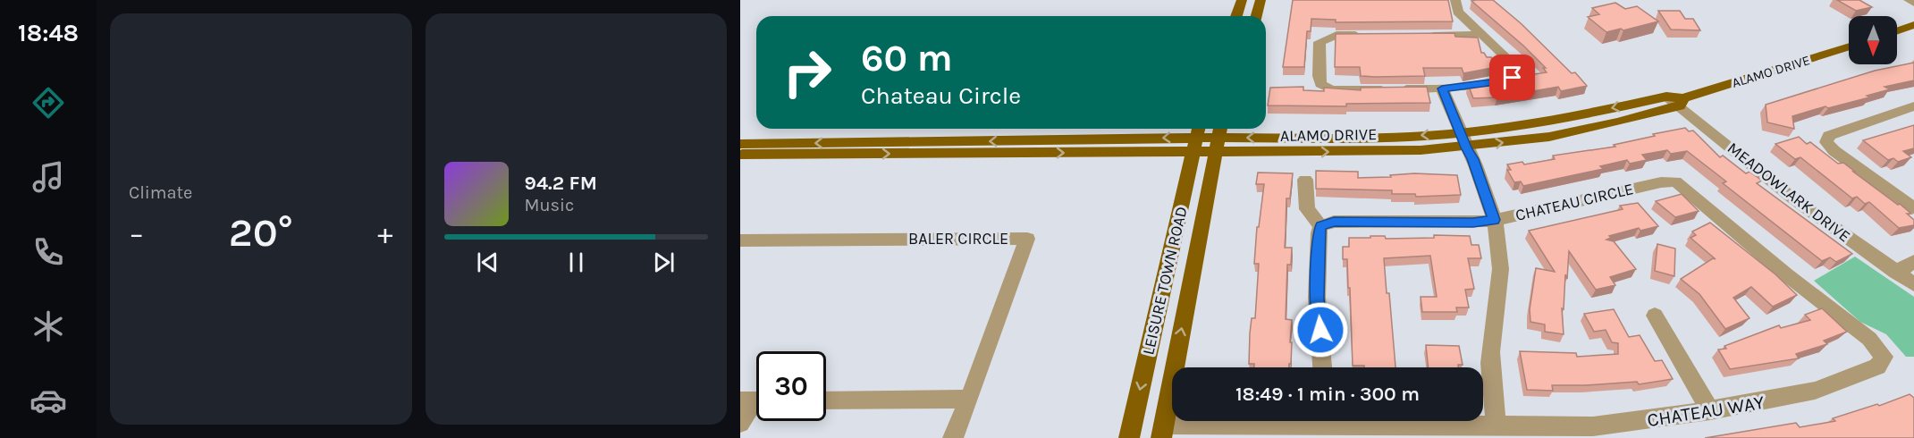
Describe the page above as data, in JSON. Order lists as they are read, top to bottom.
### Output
{
  "streets": {
    "main road": ["ALAMO DRIVE", "LEISURE TOWN ROAD"],
    "street": [
      "MEADOWLARK DRIVE",
      "CHATEAU CIRCLE",
      "BALER CIRCLE",
      "CHATEAU WAY"
    ]
  },
  "crossings": [
    ["ALAMO DRIVE", "MEADOWLARK DRIVE"],
    ["ALAMO DRIVE", "LEISURE TOWN ROAD"],
    ["CHATEAU CIRCLE", "CHATEAU WAY"],
    ["LEISURE TOWN ROAD", "CHATEAU WAY"]
  ],
  "north": "bottom",
  "page": {
    "tabs": "18:48",
    "tile": "Climate",
    "turn": ["60 m", "Chateau Circle"],
    "song": ["94.2 FM", "Music"],
    "heat": ["−", "20°", "+"],
    "limit": "30",
    "trip": "18:49 · 1 min · 300 m"
  }
}
